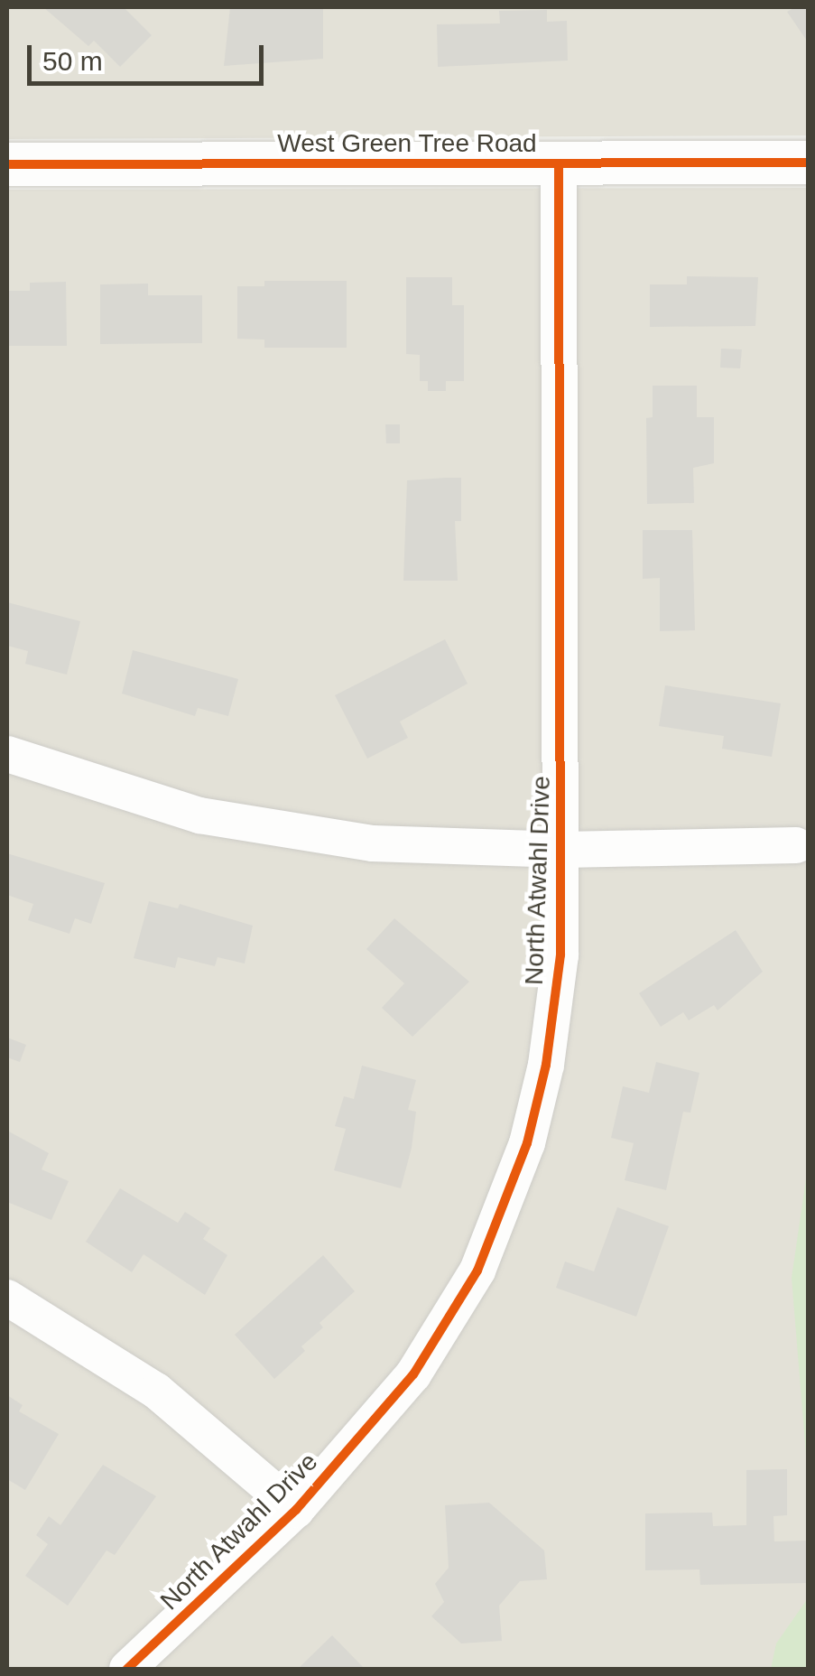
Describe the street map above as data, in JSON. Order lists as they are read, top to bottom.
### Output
{
  "streets": {
    "street": ["West Green Tree Road", "North Atwahl Drive"]
  },
  "crossings": [
    ["West Green Tree Road", "North Atwahl Drive"]
  ],
  "scale_bar": "50 m"
}
